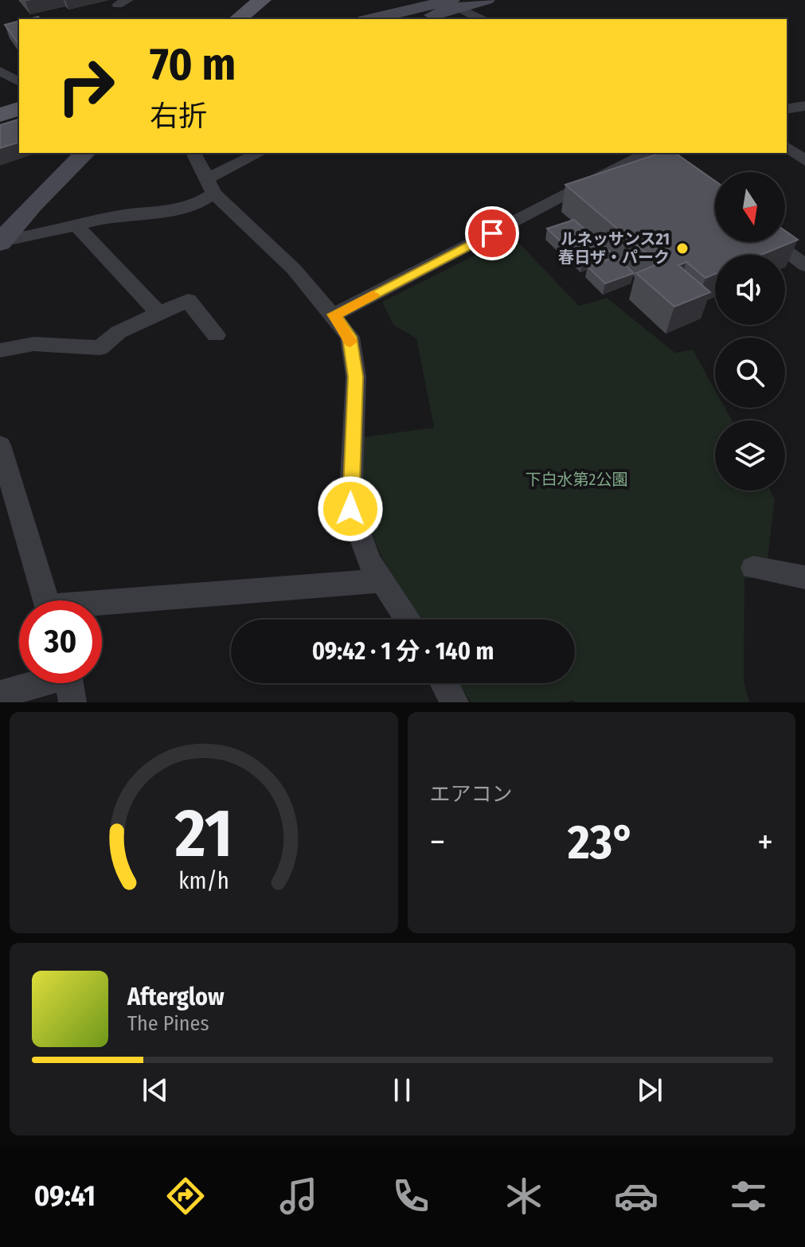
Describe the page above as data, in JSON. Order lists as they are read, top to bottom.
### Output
{
  "parks": ["下白水第2公園"],
  "places": ["ルネッサンス21 春日ザ・パーク"],
  "north": "bottom",
  "page": {
    "turn": ["70 m", "右折"],
    "limit": "30",
    "trip": "09:42 · 1 分 · 140 m",
    "tile": "エアコン",
    "heat": ["−", "23°", "+"],
    "song": ["Afterglow", "The Pines"],
    "tabs": "09:41",
    "gauge": ["21", "km/h"]
  }
}
